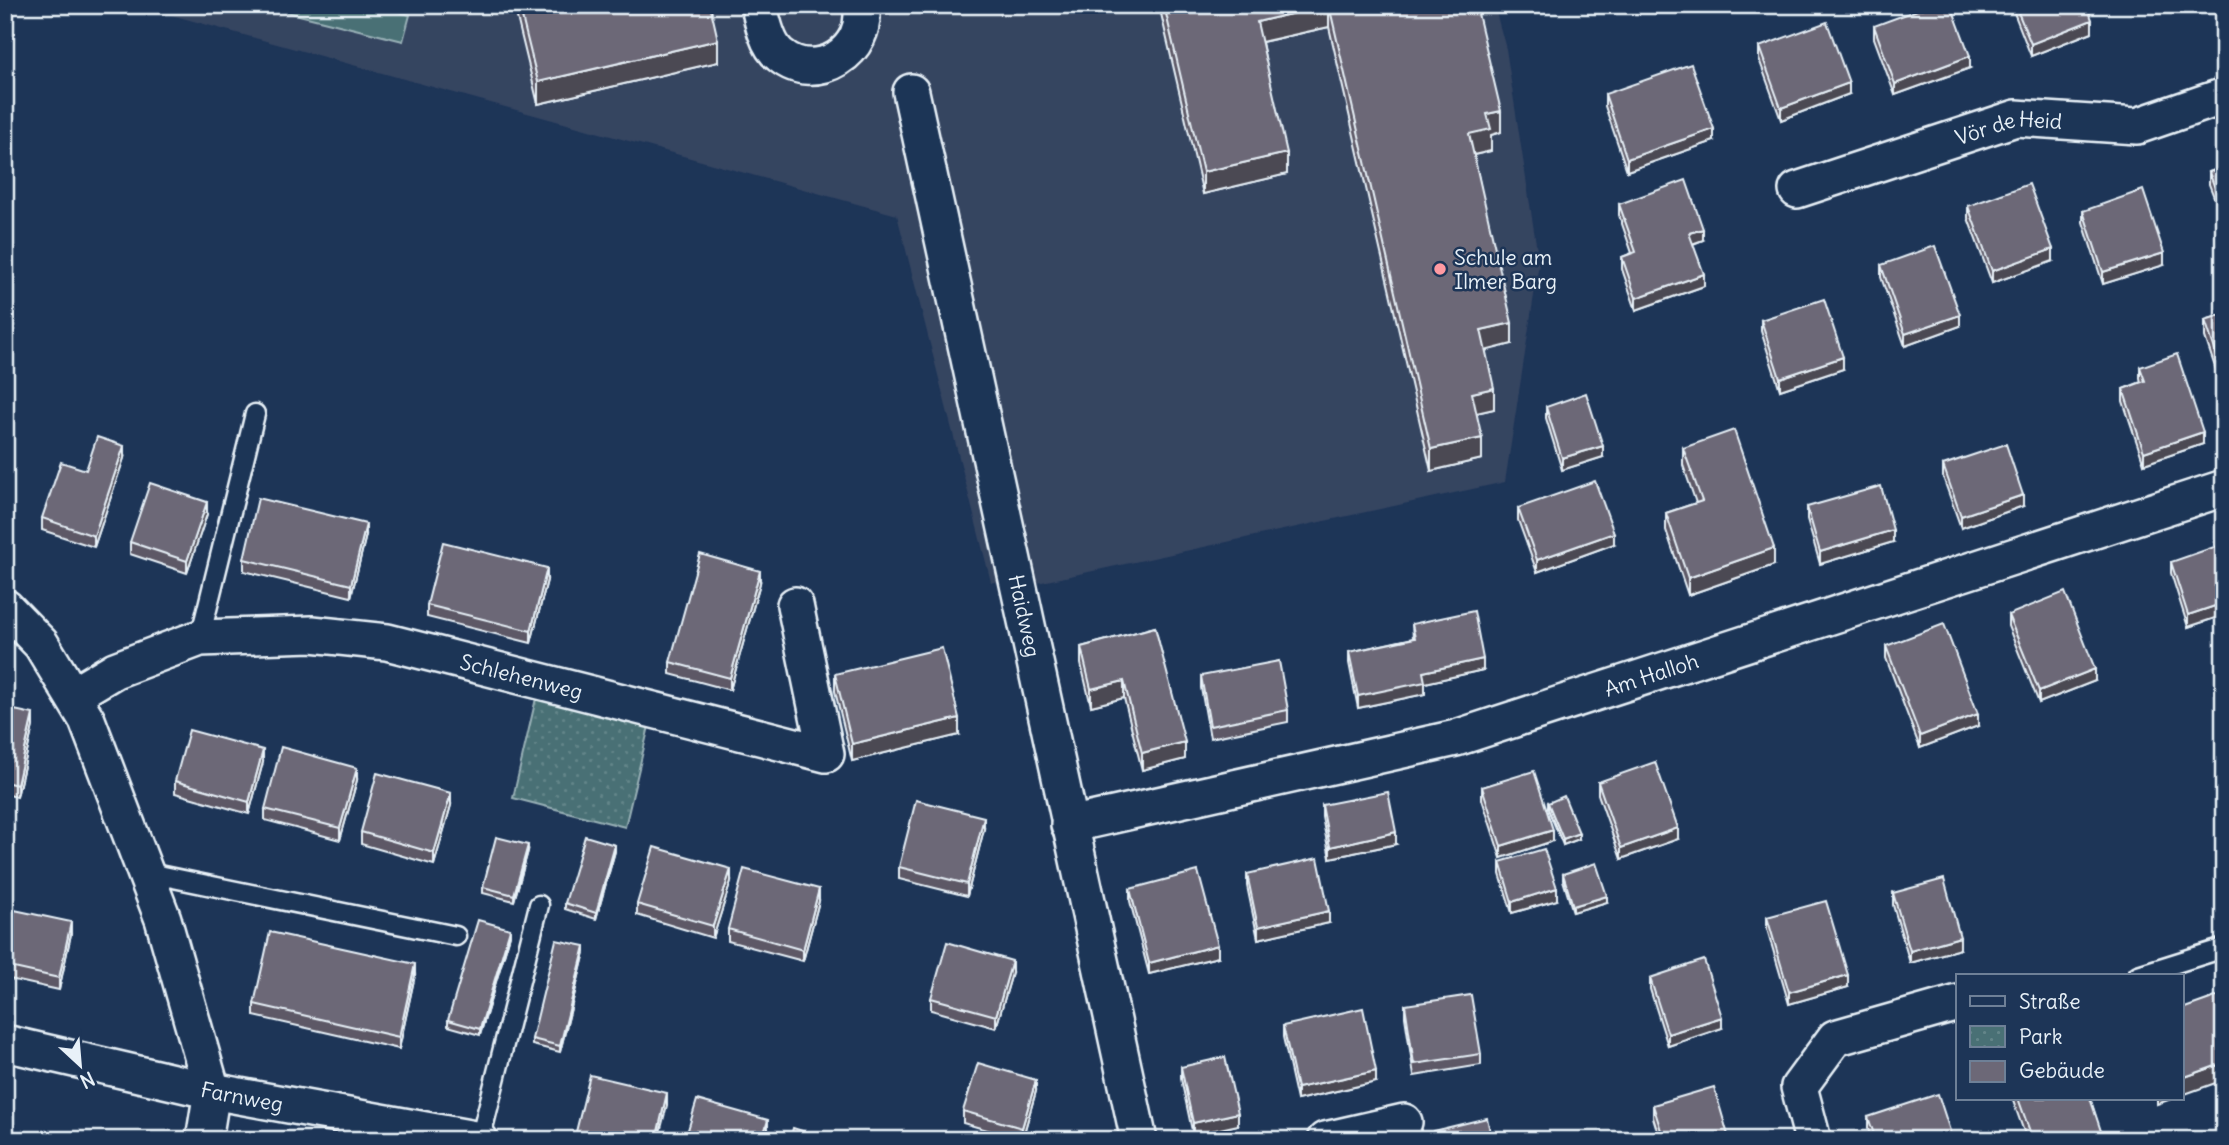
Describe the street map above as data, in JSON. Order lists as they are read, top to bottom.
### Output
{
  "streets": {
    "street": [
      "Vör de Heid",
      "Haidweg",
      "Am Halloh",
      "Schlehenweg",
      "Farnweg"
    ]
  },
  "crossings": [
    ["Haidweg", "Am Halloh"]
  ],
  "places": ["Schule am Ilmer Barg"],
  "legend": ["Straße", "Park", "Gebäude"],
  "north": "bottom right"
}
